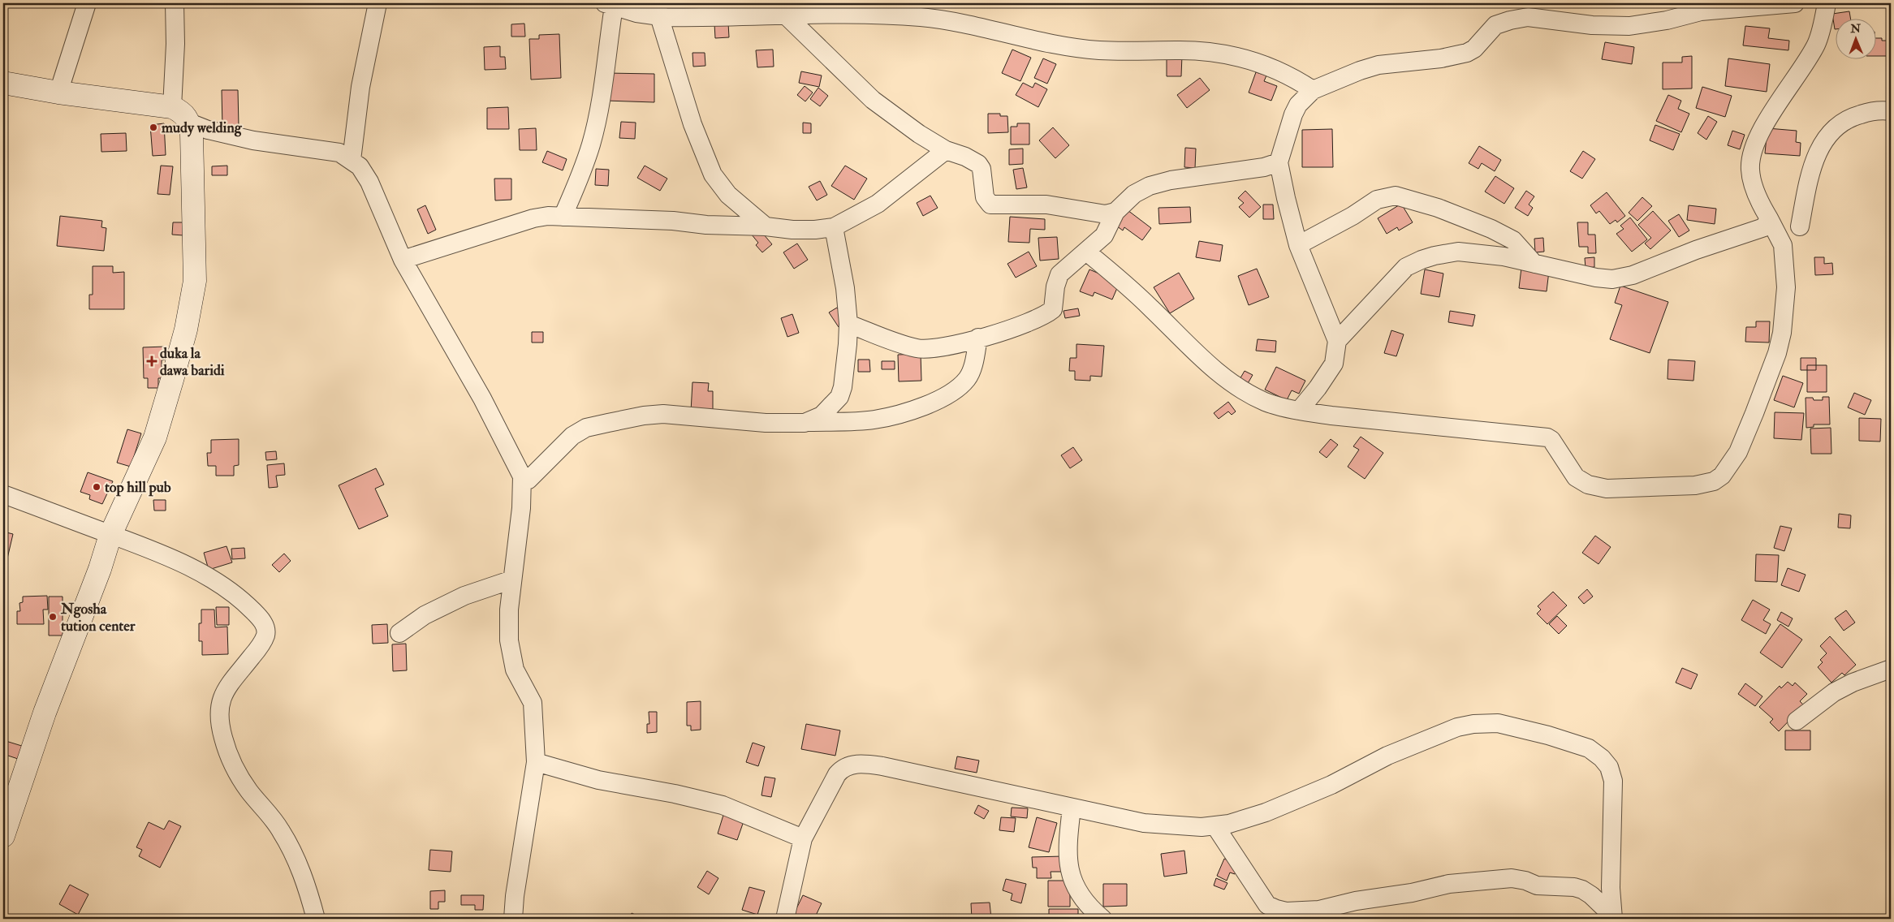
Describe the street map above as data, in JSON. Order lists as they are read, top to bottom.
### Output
{
  "places": {
    "other": ["mudy welding", "top hill pub", "Ngosha tution center"],
    "health": ["duka la dawa baridi"]
  },
  "north": "top"
}
